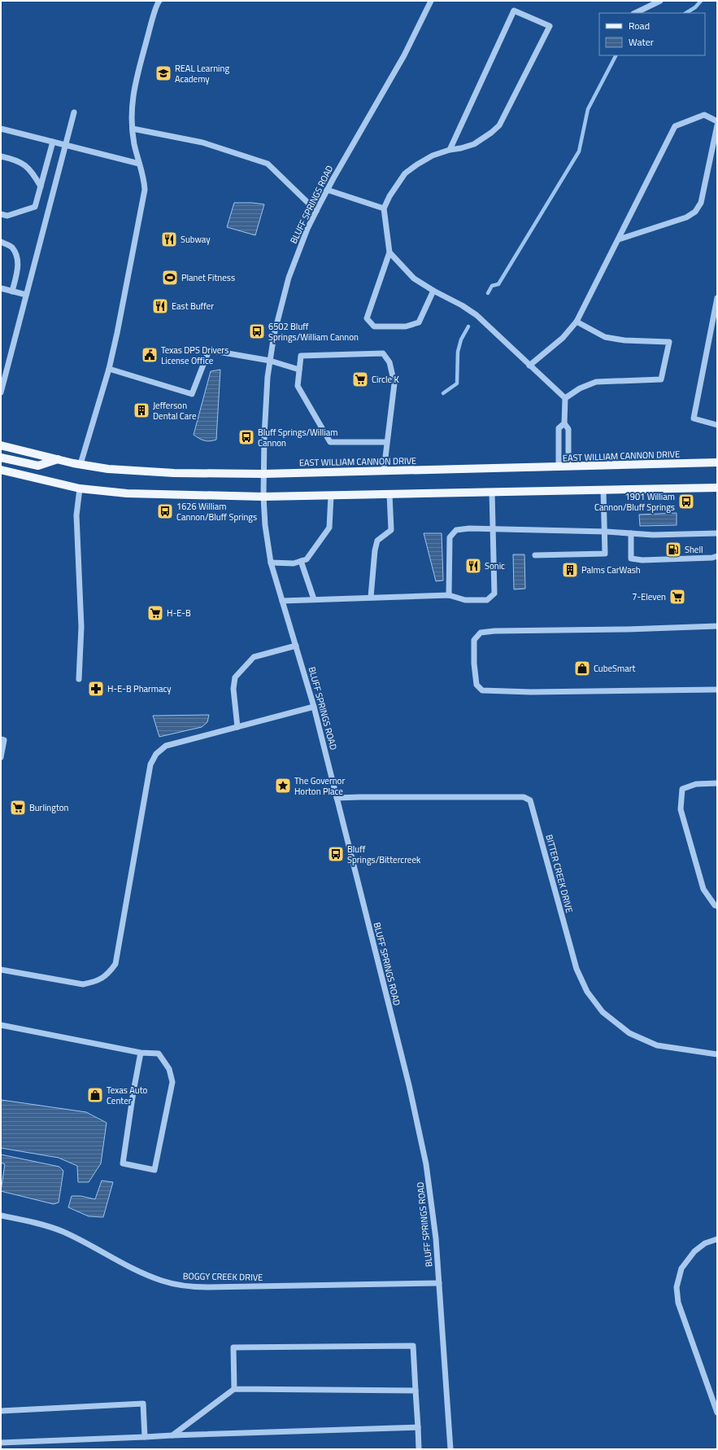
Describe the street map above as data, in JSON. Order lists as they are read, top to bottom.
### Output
{
  "streets": {
    "main road": ["EAST WILLIAM CANNON DRIVE"],
    "street": ["BLUFF SPRINGS ROAD", "BITTER CREEK DRIVE", "BOGGY CREEK DRIVE"]
  },
  "crossings": [
    ["BLUFF SPRINGS ROAD", "EAST WILLIAM CANNON DRIVE"],
    ["BLUFF SPRINGS ROAD", "BITTER CREEK DRIVE"],
    ["BLUFF SPRINGS ROAD", "BOGGY CREEK DRIVE"]
  ],
  "places": {
    "school or university": ["REAL Learning Academy"],
    "restaurant": ["Subway", "East Buffer", "Sonic"],
    "sports": ["Planet Fitness"],
    "bus stop": [
      "6502 Bluff Springs/William Cannon",
      "Bluff Springs/William Cannon",
      "1901 William Cannon/Bluff Springs",
      "1626 William Cannon/Bluff Springs",
      "Bluff Springs/Bittercreek"
    ],
    "public building": ["Texas DPS Drivers License Office"],
    "supermarket": [
      "Circle K",
      "7-Eleven",
      "H-E-B",
      "Burlington"
    ],
    "building": ["Jefferson Dental Care", "Palms CarWash"],
    "fuel station": ["Shell"],
    "shop": ["CubeSmart", "Texas Auto Center"],
    "pharmacy": ["H-E-B Pharmacy"],
    "place": ["The Governor Horton Place"]
  },
  "legend": ["Road", "Water"]
}
